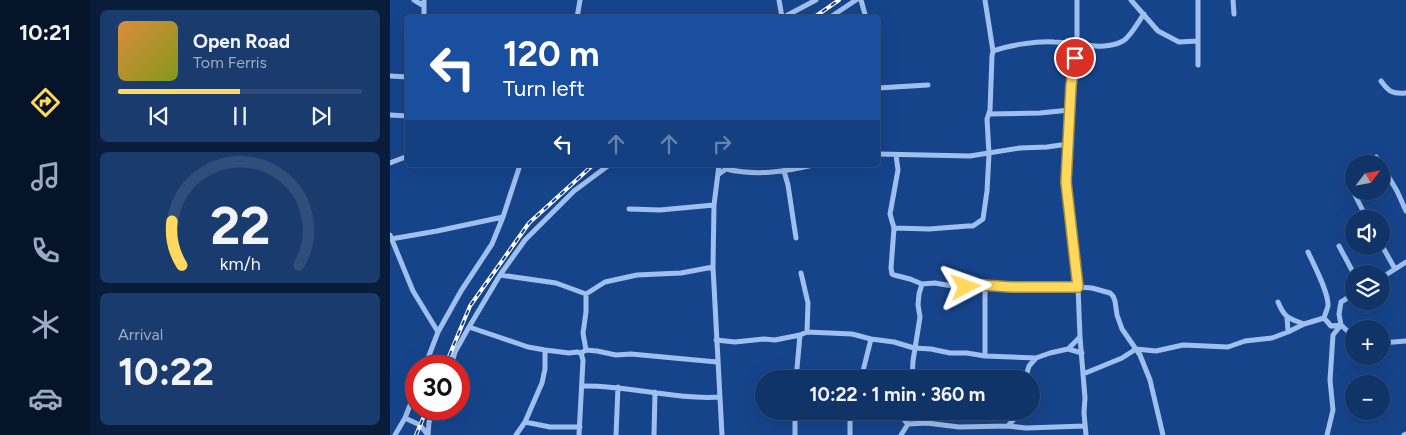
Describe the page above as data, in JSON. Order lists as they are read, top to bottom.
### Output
{
  "north": "top right",
  "page": {
    "tabs": "10:21",
    "turn": ["120 m", "Turn left"],
    "song": ["Open Road", "Tom Ferris"],
    "map_buttons": ["+", "−"],
    "tile": ["Arrival", "10:22"],
    "limit": "30",
    "trip": "10:22 · 1 min · 360 m",
    "gauge": ["22", "km/h"]
  }
}
